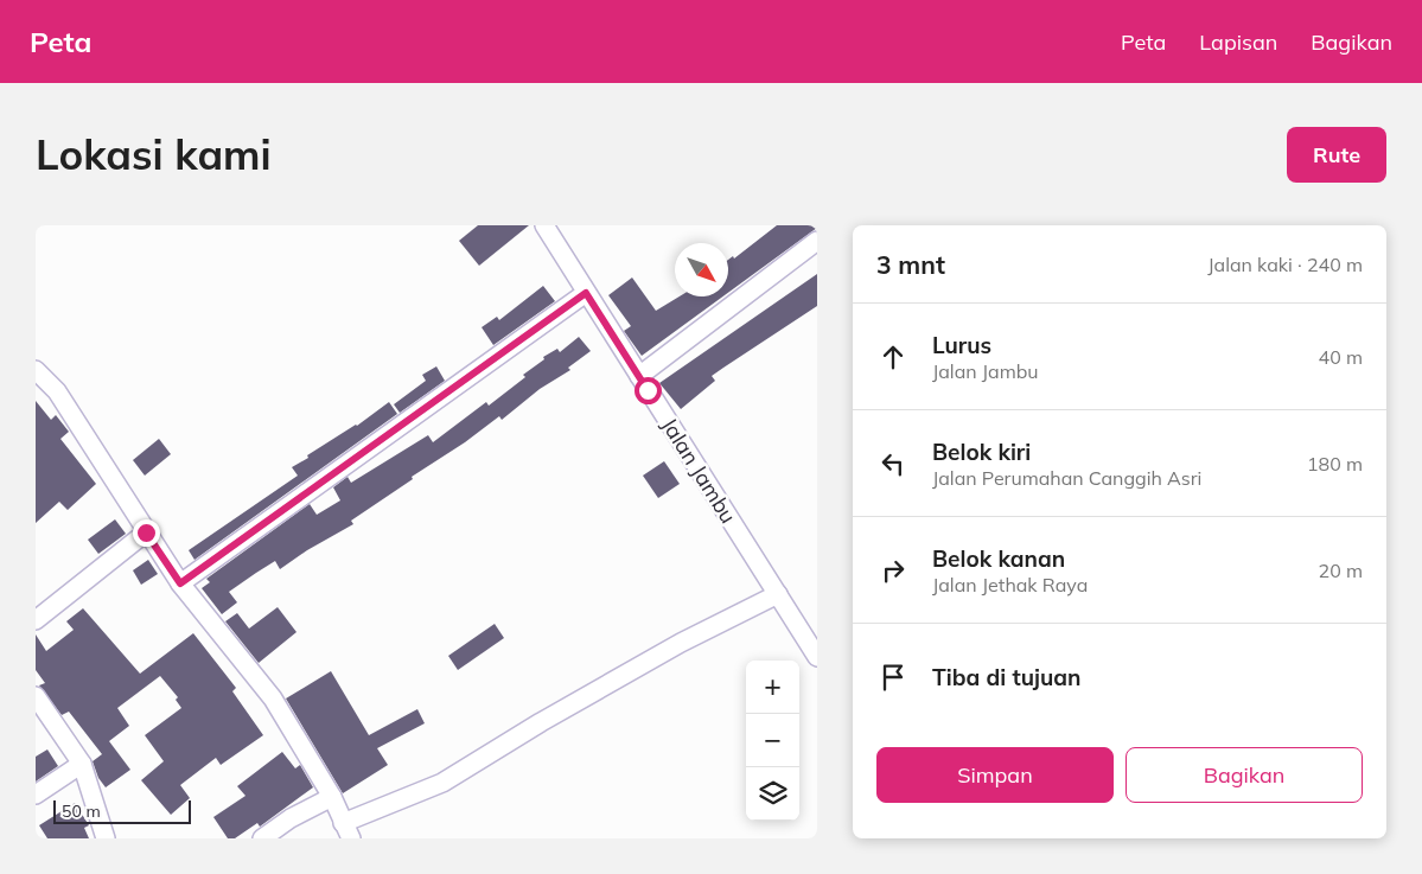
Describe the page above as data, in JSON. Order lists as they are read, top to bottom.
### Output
{
  "streets": {
    "street": ["Jalan Jambu"]
  },
  "scale_bar": "50 m",
  "north": "bottom right",
  "page": {
    "header": "Peta",
    "nav": ["Peta", "Lapisan", "Bagikan"],
    "buttons": [
      "Rute",
      ["Simpan", "Bagikan"]
    ],
    "title": "Lokasi kami",
    "heading": ["3 mnt", "Jalan kaki · 240 m"],
    "list": [
      ["Lurus", "Jalan Jambu", "40 m"],
      ["Belok kiri", "Jalan Perumahan Canggih Asri", "180 m"],
      ["Belok kanan", "Jalan Jethak Raya", "20 m"],
      "Tiba di tujuan"
    ],
    "map_buttons": ["+", "−"],
    "scale": "50 m"
  }
}
